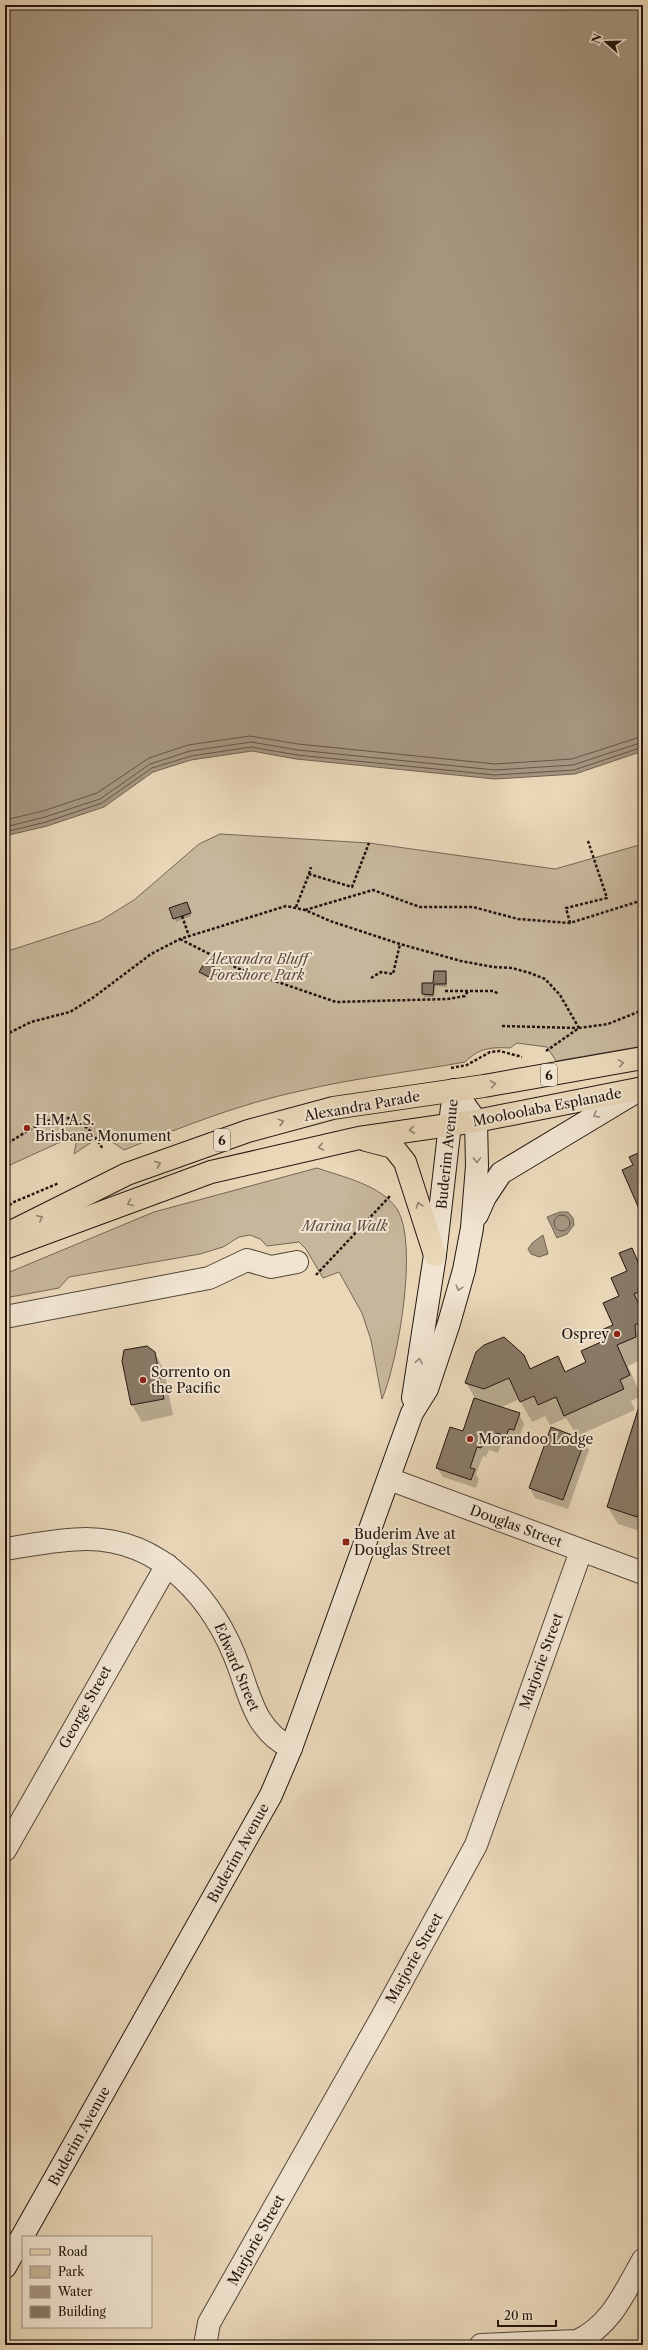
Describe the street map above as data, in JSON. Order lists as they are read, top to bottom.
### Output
{
  "streets": {
    "main road": ["6", "Alexandra Parade", "Mooloolaba Esplanade"],
    "street": [
      "Buderim Avenue",
      "Douglas Street",
      "Marjorie Street",
      "Edward Street",
      "George Street"
    ]
  },
  "crossings": [
    ["6", "Mooloolaba Esplanade"],
    ["6", "Buderim Avenue"],
    ["Alexandra Parade", "Mooloolaba Esplanade"],
    ["Alexandra Parade", "Buderim Avenue"],
    ["Mooloolaba Esplanade", "Buderim Avenue"],
    ["Buderim Avenue", "Douglas Street"],
    ["Buderim Avenue", "Edward Street"],
    ["Douglas Street", "Marjorie Street"],
    ["Edward Street", "George Street"]
  ],
  "parks": ["Alexandra Bluff Foreshore Park", "Marina Walk"],
  "places": {
    "other": [
      "H.M.A.S. Brisbane Monument",
      "Osprey",
      "Sorrento on the Pacific",
      "Morandoo Lodge"
    ],
    "transit": ["Buderim Ave at Douglas Street"]
  },
  "legend": [
    "Road",
    "Park",
    "Water",
    "Building"
  ],
  "scale_bar": "20 m",
  "north": "left"
}
